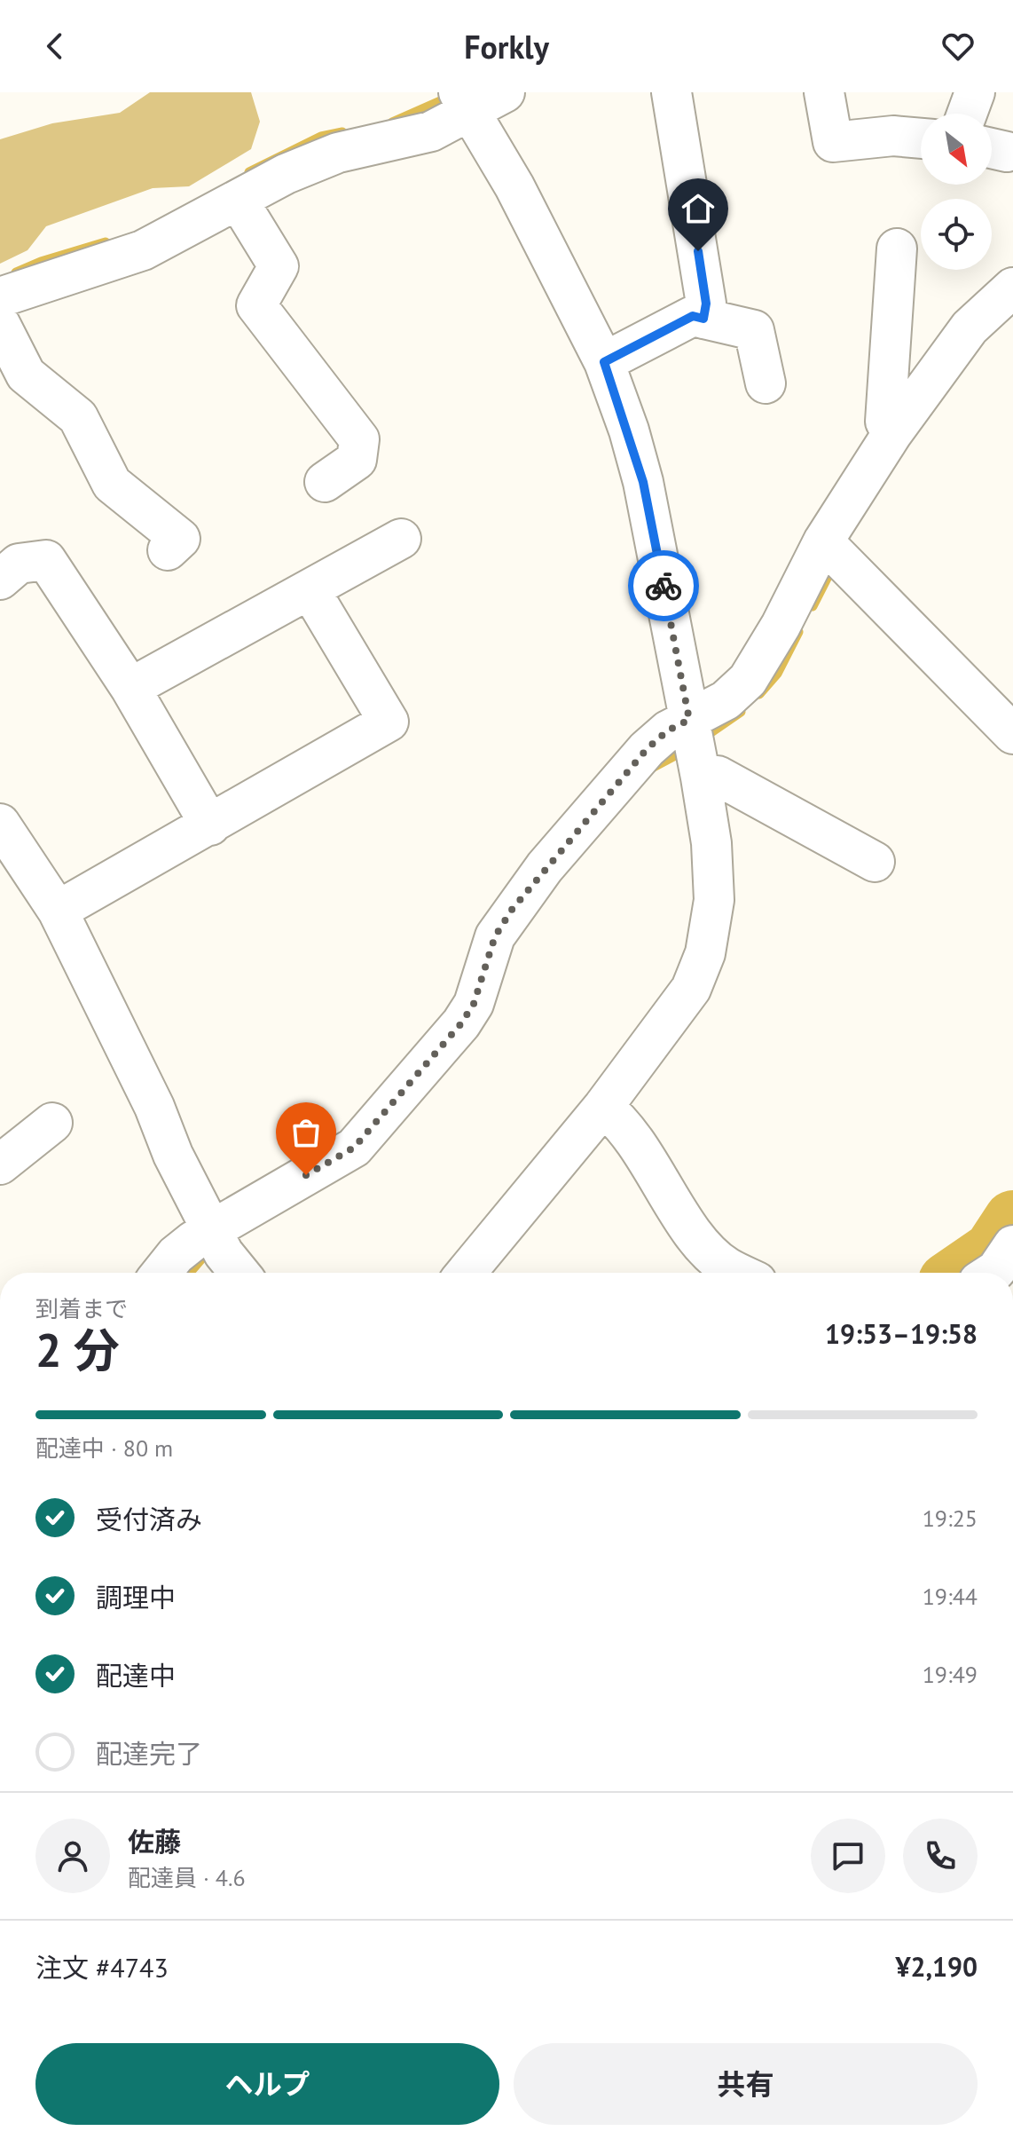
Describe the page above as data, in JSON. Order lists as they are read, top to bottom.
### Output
{
  "north": "bottom right",
  "page": {
    "header": "Forkly",
    "heading": ["2 分", "到着まで", "19:53–19:58"],
    "panel": [
      "佐藤",
      "配達員 · 4.6",
      "注文 #4743",
      "¥2,190"
    ],
    "bar": "配達中 · 80 m",
    "list": [
      ["受付済み", "19:25"],
      ["調理中", "19:44"],
      ["配達中", "19:49"],
      "配達完了"
    ],
    "buttons": ["ヘルプ", "共有"]
  }
}
